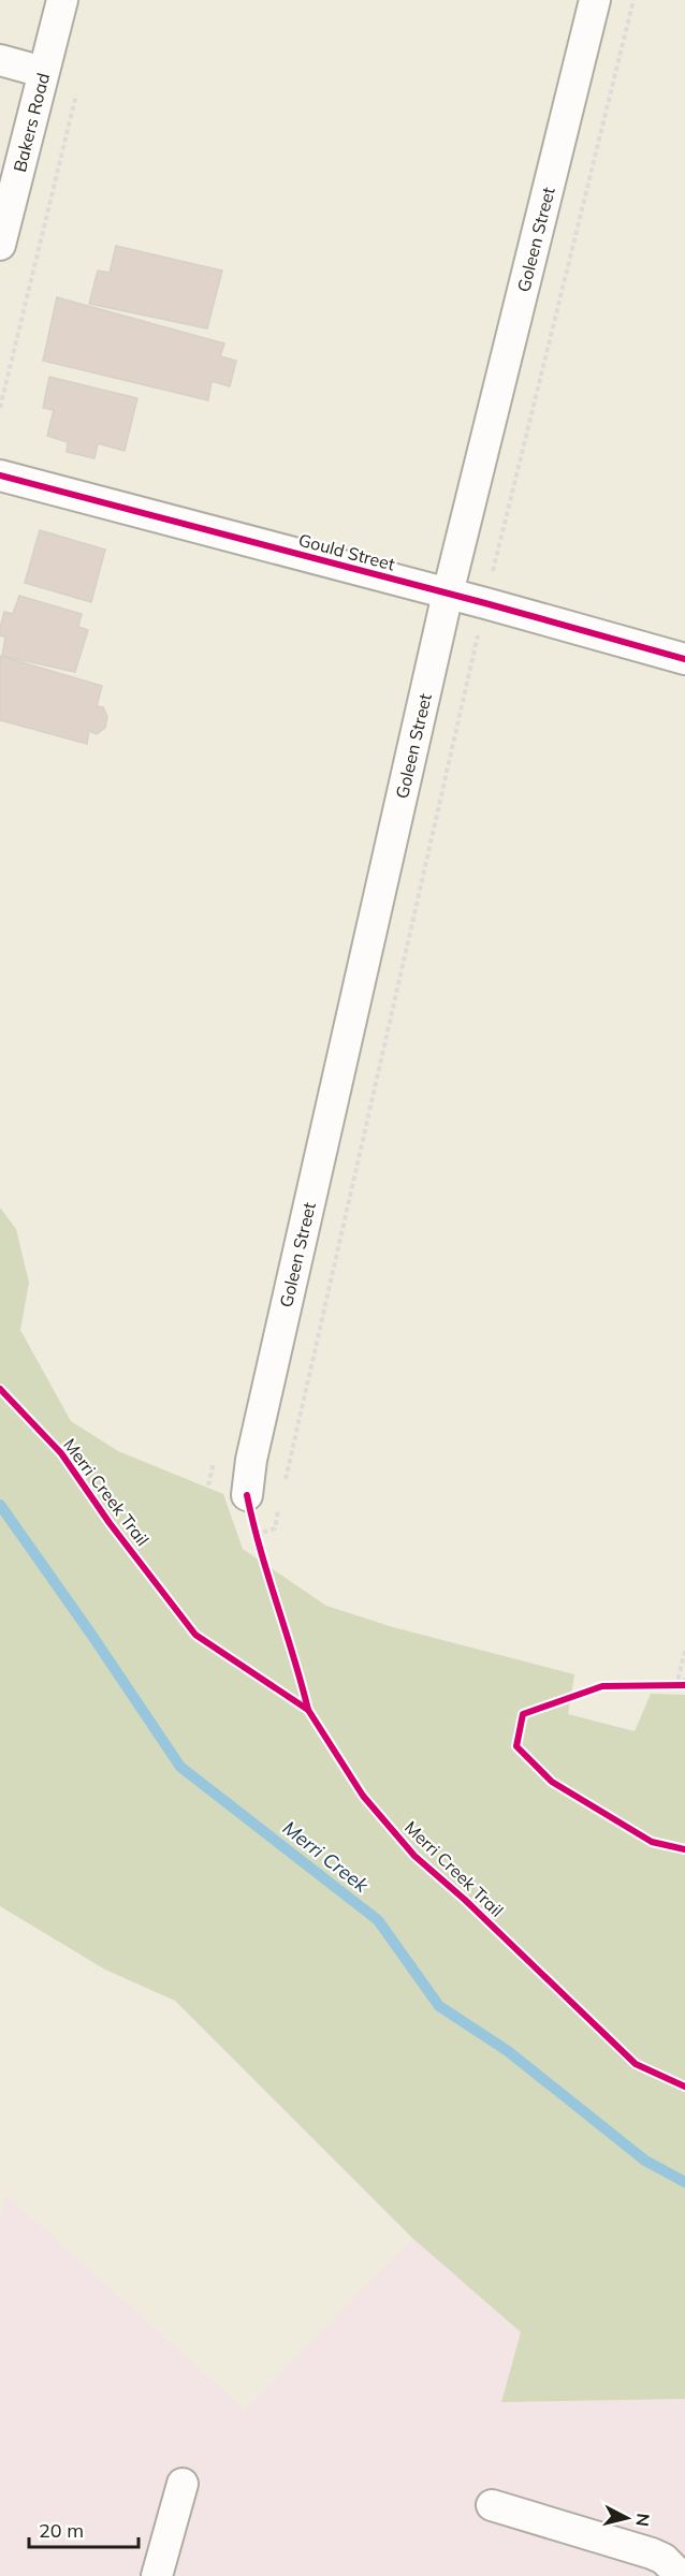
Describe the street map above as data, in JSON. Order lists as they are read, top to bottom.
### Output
{
  "streets": {
    "street": ["Bakers Road", "Goleen Street", "Gould Street"],
    "cycle path": ["Merri Creek Trail"]
  },
  "crossings": [
    ["Goleen Street", "Gould Street"]
  ],
  "water": ["Merri Creek"],
  "scale_bar": "20 m",
  "north": "right"
}
